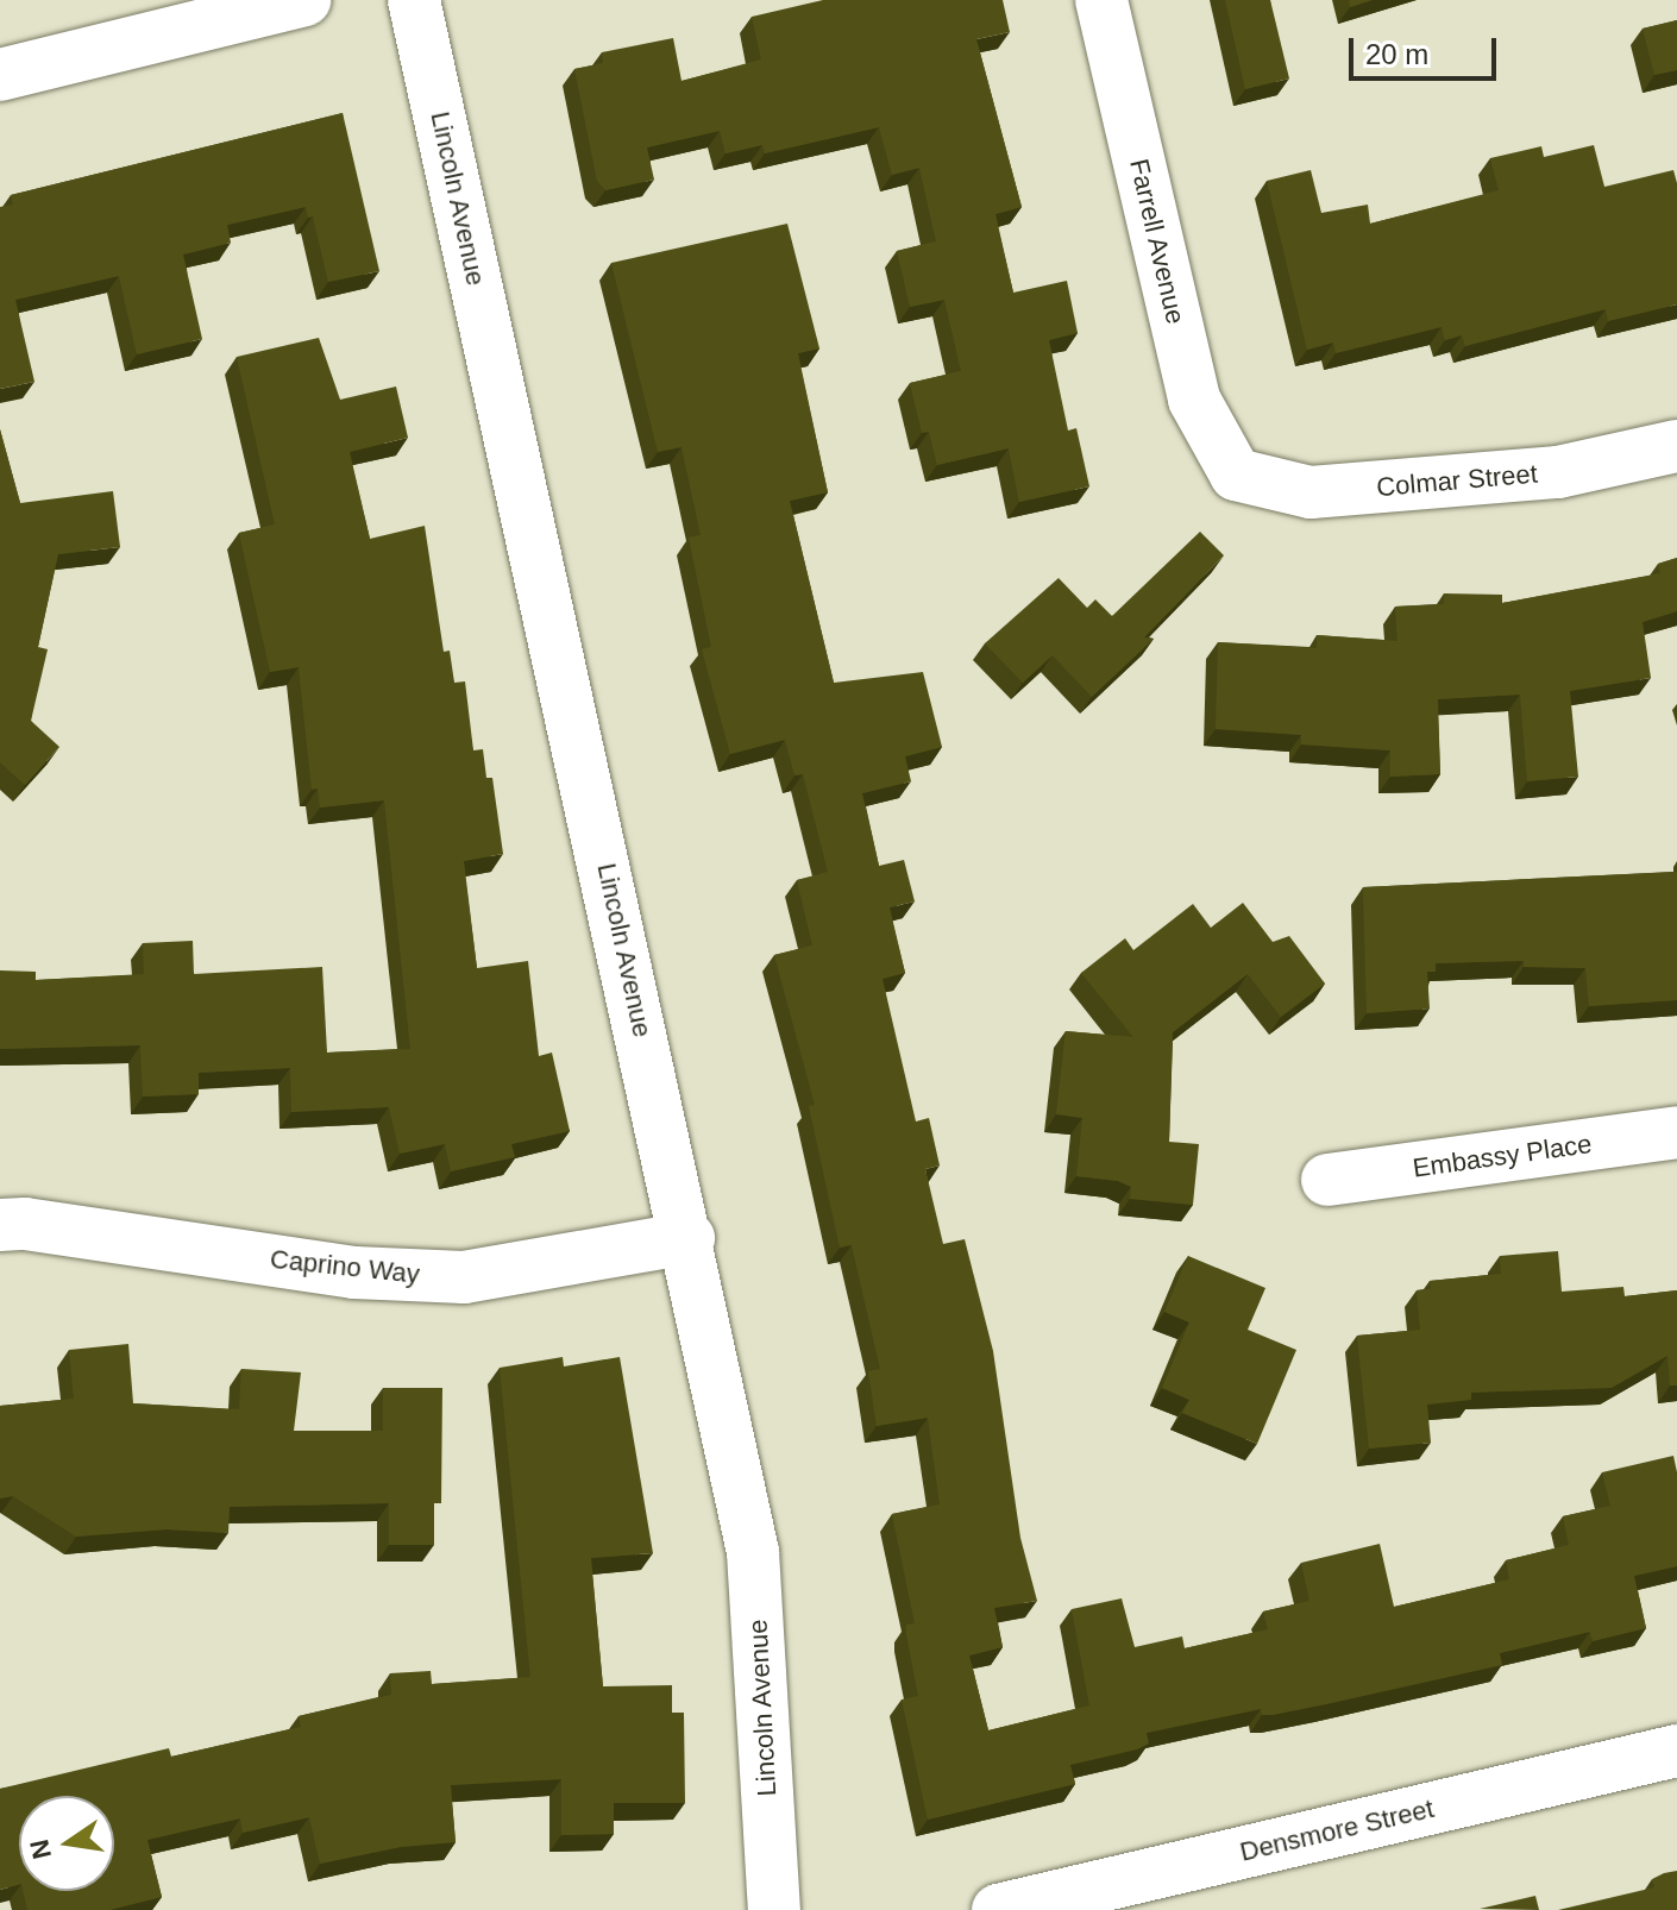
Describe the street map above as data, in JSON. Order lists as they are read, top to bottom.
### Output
{
  "streets": {
    "street": [
      "Lincoln Avenue",
      "Farrell Avenue",
      "Colmar Street",
      "Embassy Place",
      "Caprino Way",
      "Densmore Street"
    ]
  },
  "crossings": [
    ["Lincoln Avenue", "Caprino Way"],
    ["Farrell Avenue", "Colmar Street"]
  ],
  "scale_bar": "20 m",
  "north": "left"
}
